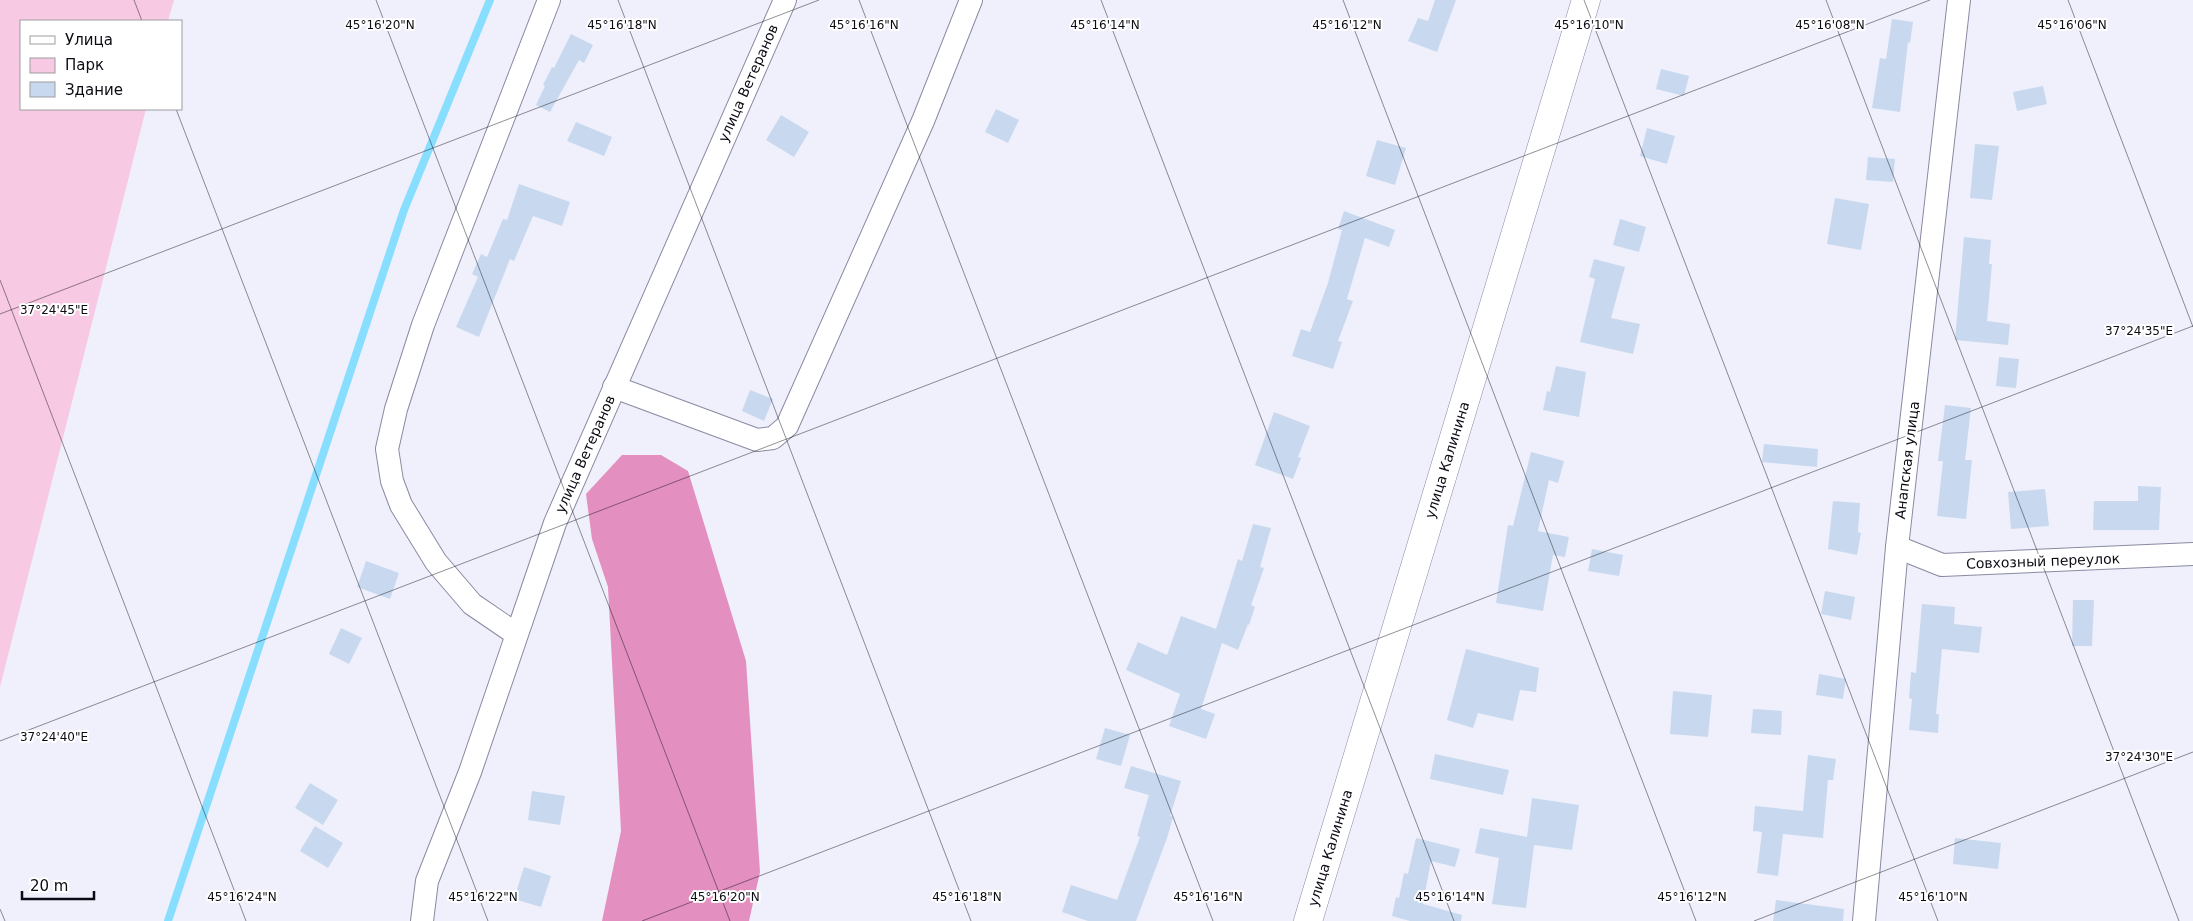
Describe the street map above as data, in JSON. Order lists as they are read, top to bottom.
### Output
{
  "streets": {
    "main road": ["улица Калинина"],
    "street": ["улица Ветеранов", "Анапская улица", "Совхозный переулок"]
  },
  "crossings": [
    ["Анапская улица", "Совхозный переулок"]
  ],
  "legend": ["Улица", "Парк", "Здание"],
  "scale_bar": "20 m",
  "coordinates": [
    "45°16'06\"N",
    "45°16'20\"N",
    "45°16'18\"N",
    "45°16'16\"N",
    "45°16'14\"N",
    "45°16'12\"N",
    "45°16'10\"N",
    "45°16'08\"N",
    "37°24'45\"E",
    "37°24'35\"E",
    "37°24'40\"E",
    "37°24'30\"E",
    "45°16'24\"N",
    "45°16'22\"N"
  ]
}
